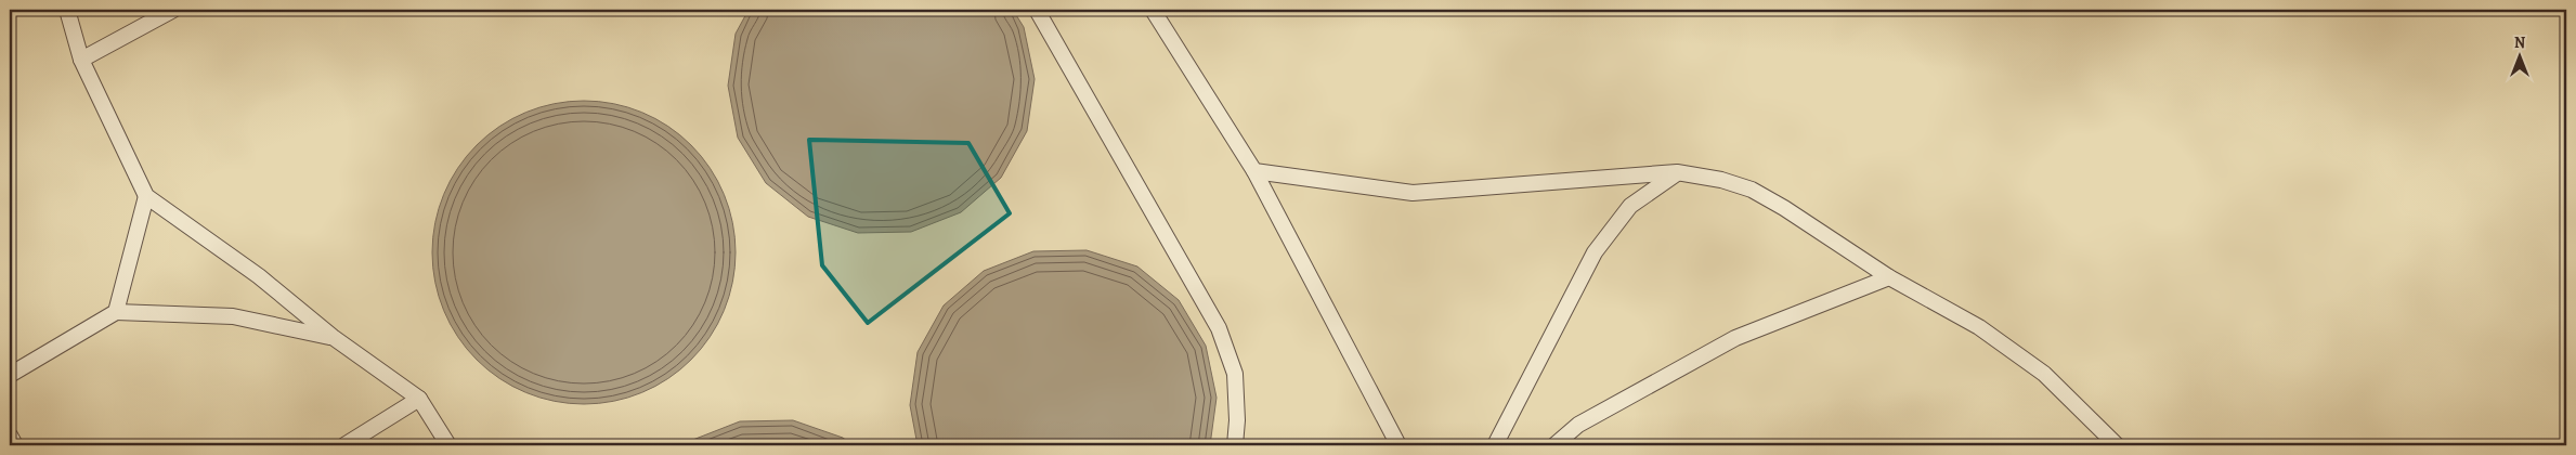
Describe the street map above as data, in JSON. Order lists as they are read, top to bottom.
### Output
{
  "north": "top"
}
